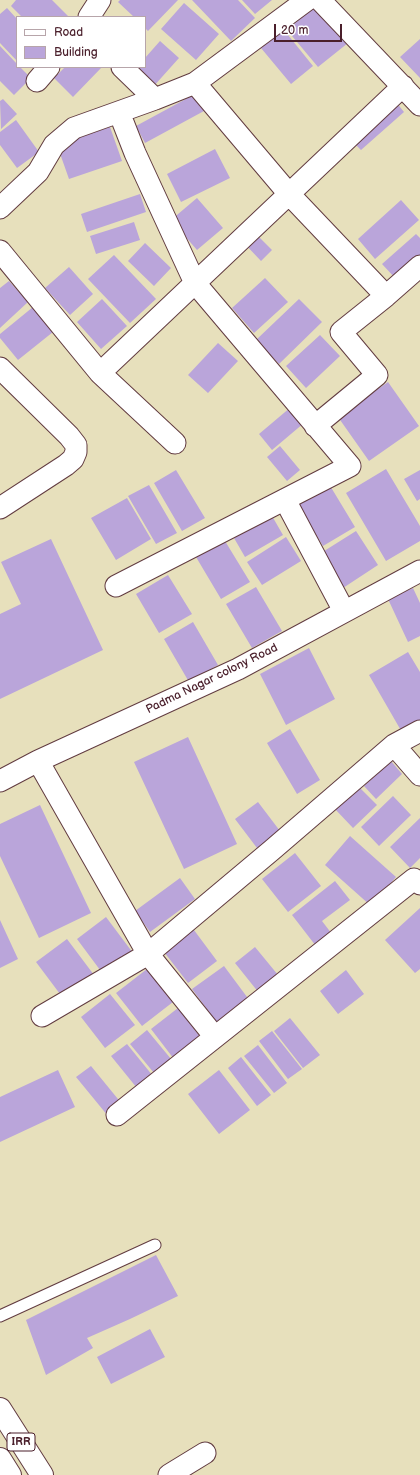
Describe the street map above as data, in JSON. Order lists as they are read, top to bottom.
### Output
{
  "streets": {
    "highway": ["IRR"],
    "street": ["Padma Nagar colony Road"]
  },
  "legend": ["Road", "Building"],
  "scale_bar": "20 m"
}
